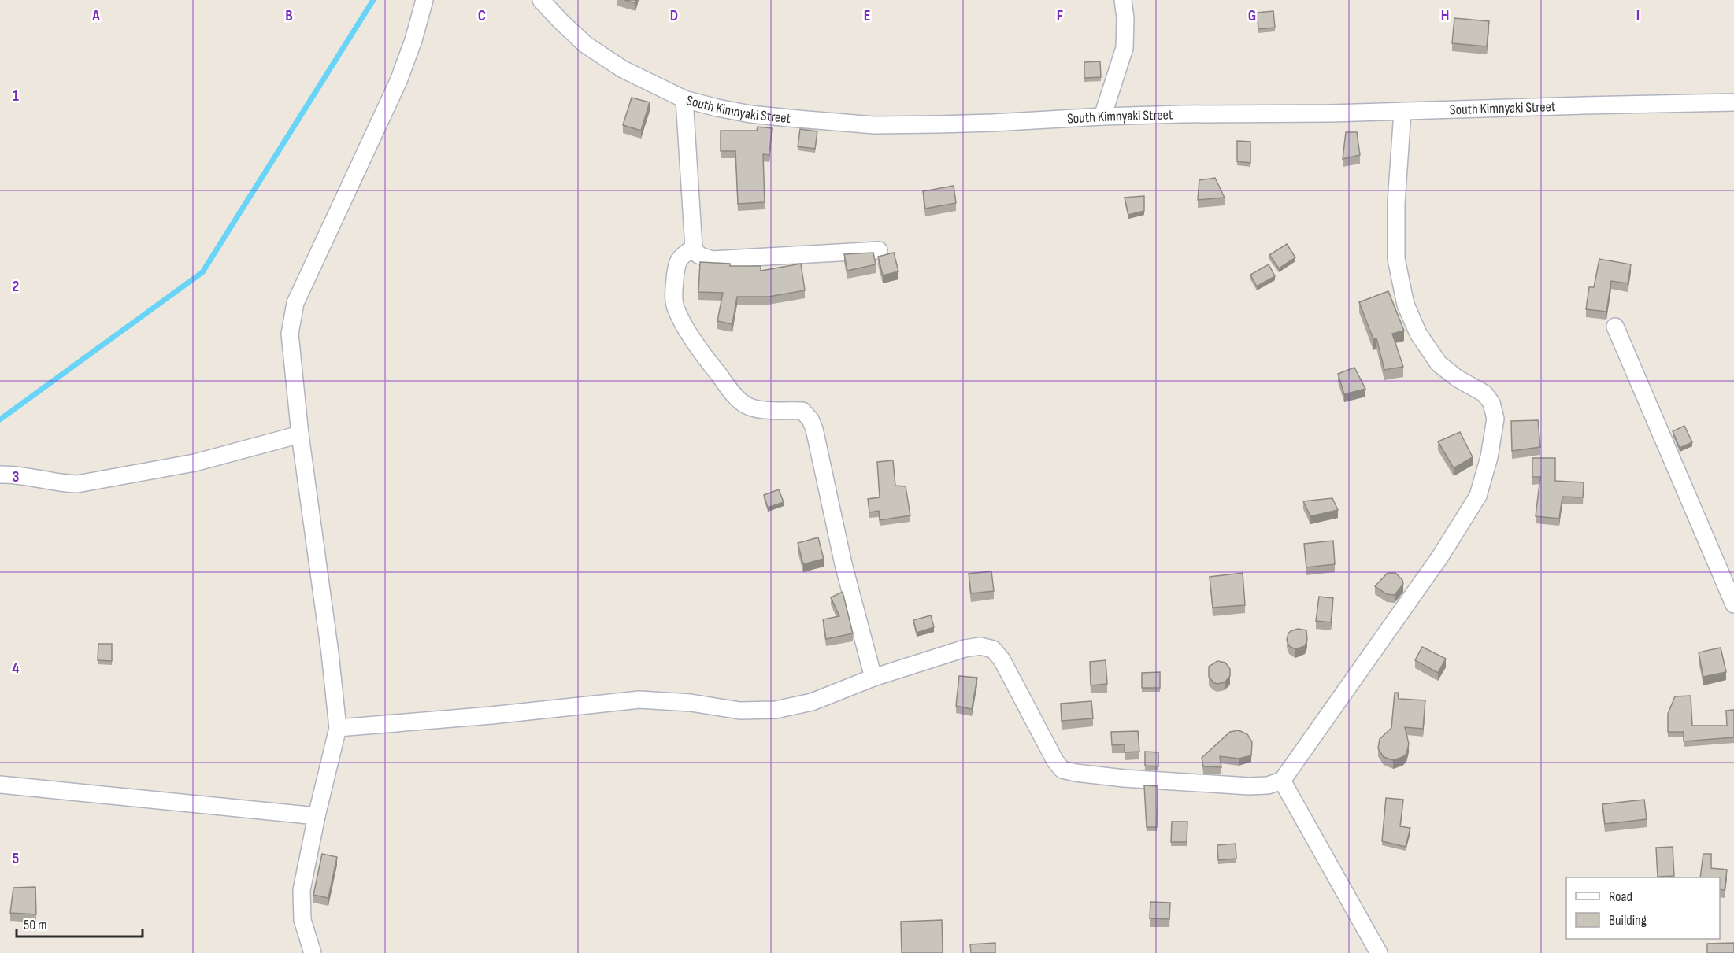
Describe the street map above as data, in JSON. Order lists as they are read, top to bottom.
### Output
{
  "streets": {
    "street": ["South Kimnyaki Street"]
  },
  "legend": ["Road", "Building"],
  "scale_bar": "50 m",
  "grid": {
    "columns": [
      "A",
      "B",
      "C",
      "D",
      "E",
      "F",
      "G",
      "H",
      "I"
    ],
    "rows": [
      "1",
      "2",
      "3",
      "4",
      "5"
    ]
  }
}
